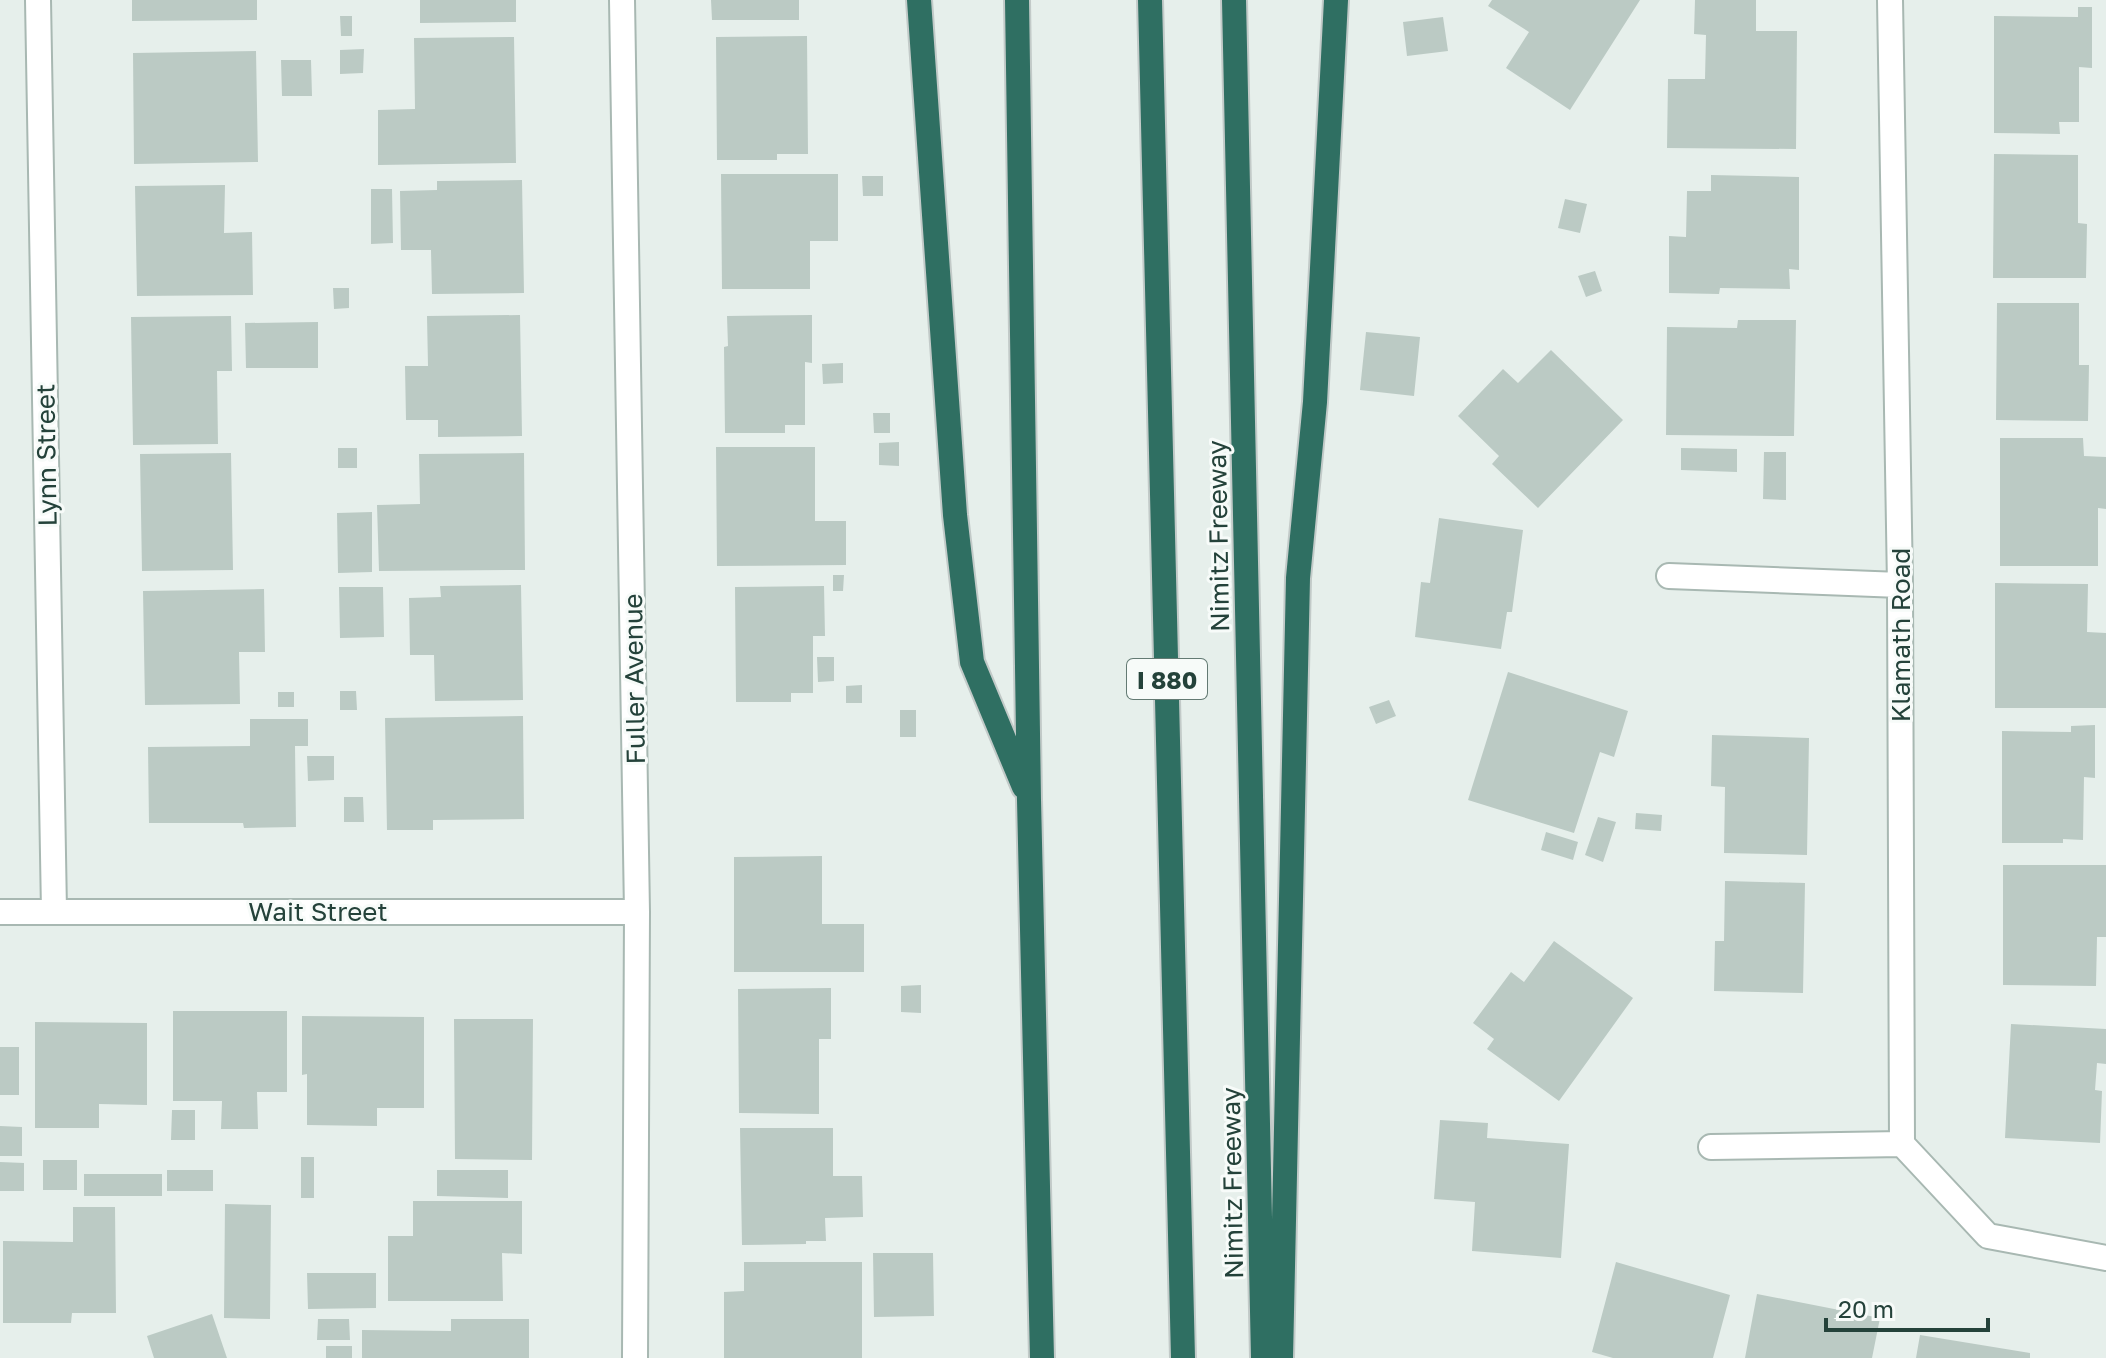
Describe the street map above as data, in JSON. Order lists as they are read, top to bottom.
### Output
{
  "streets": {
    "highway": ["Nimitz Freeway", "I 880"],
    "street": [
      "Lynn Street",
      "Klamath Road",
      "Fuller Avenue",
      "Wait Street"
    ]
  },
  "crossings": [
    ["Lynn Street", "Wait Street"],
    ["Fuller Avenue", "Wait Street"]
  ],
  "scale_bar": "20 m"
}
